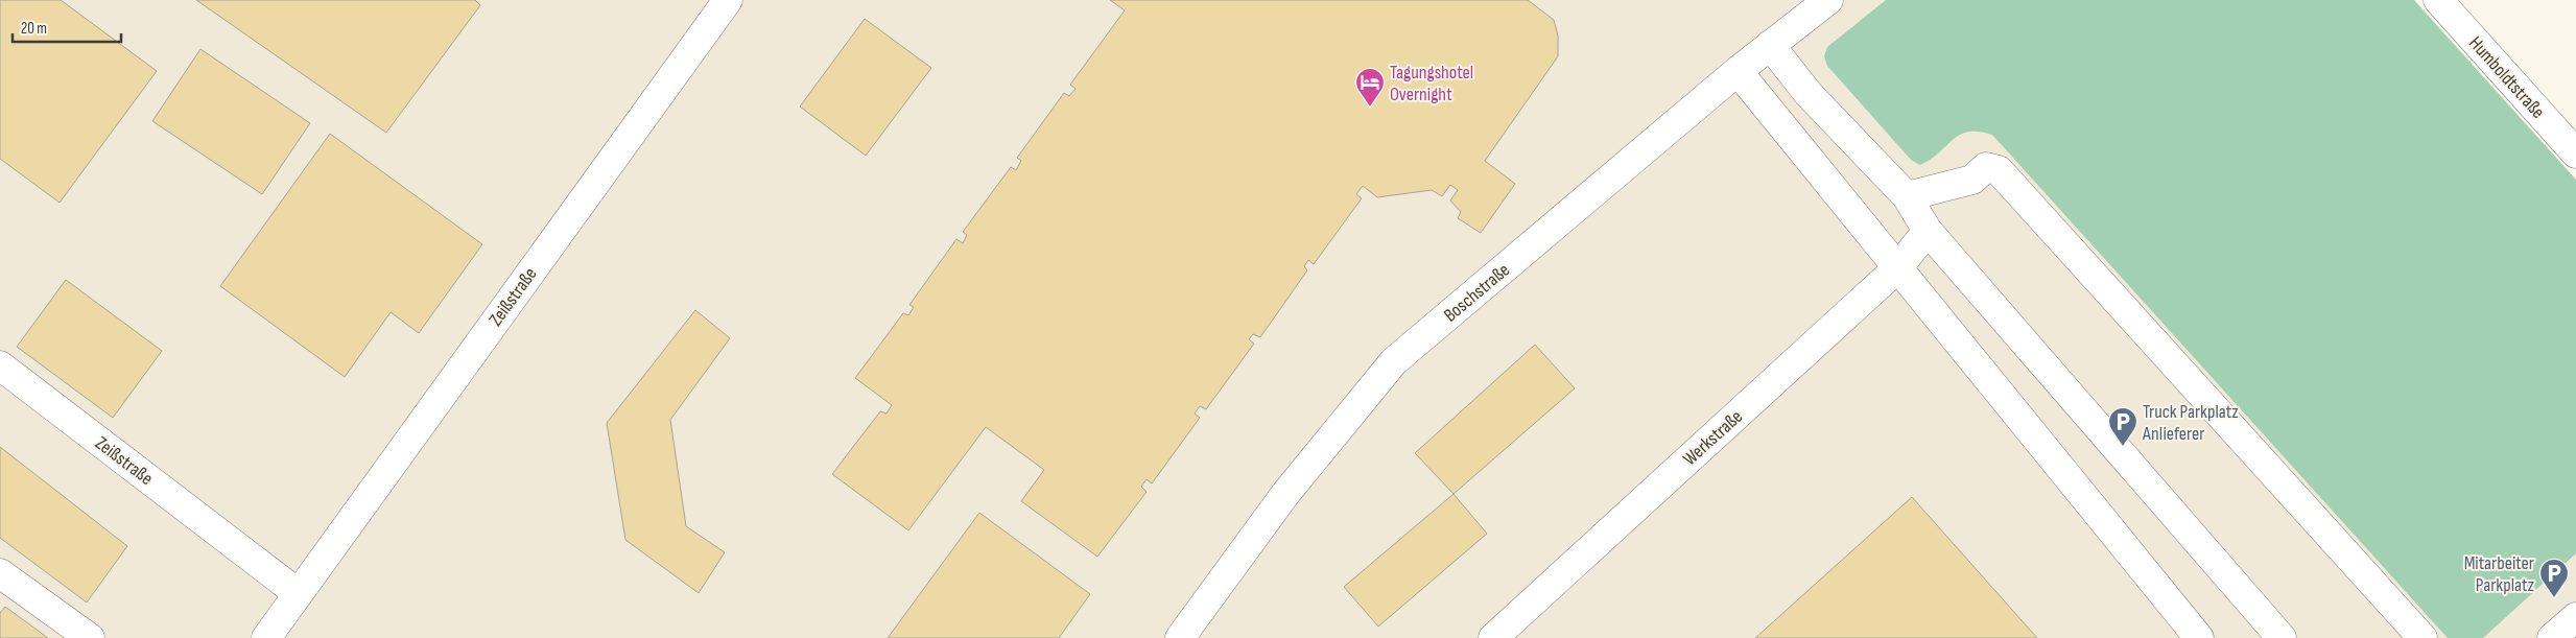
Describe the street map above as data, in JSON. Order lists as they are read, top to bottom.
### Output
{
  "streets": {
    "street": [
      "Humboldtstraße",
      "Boschstraße",
      "Zeißstraße",
      "Werkstraße"
    ]
  },
  "places": {
    "hotel": ["Tagungshotel Overnight"],
    "parking": ["Truck Parkplatz Anlieferer", "Mitarbeiter Parkplatz"]
  },
  "scale_bar": "20 m"
}
